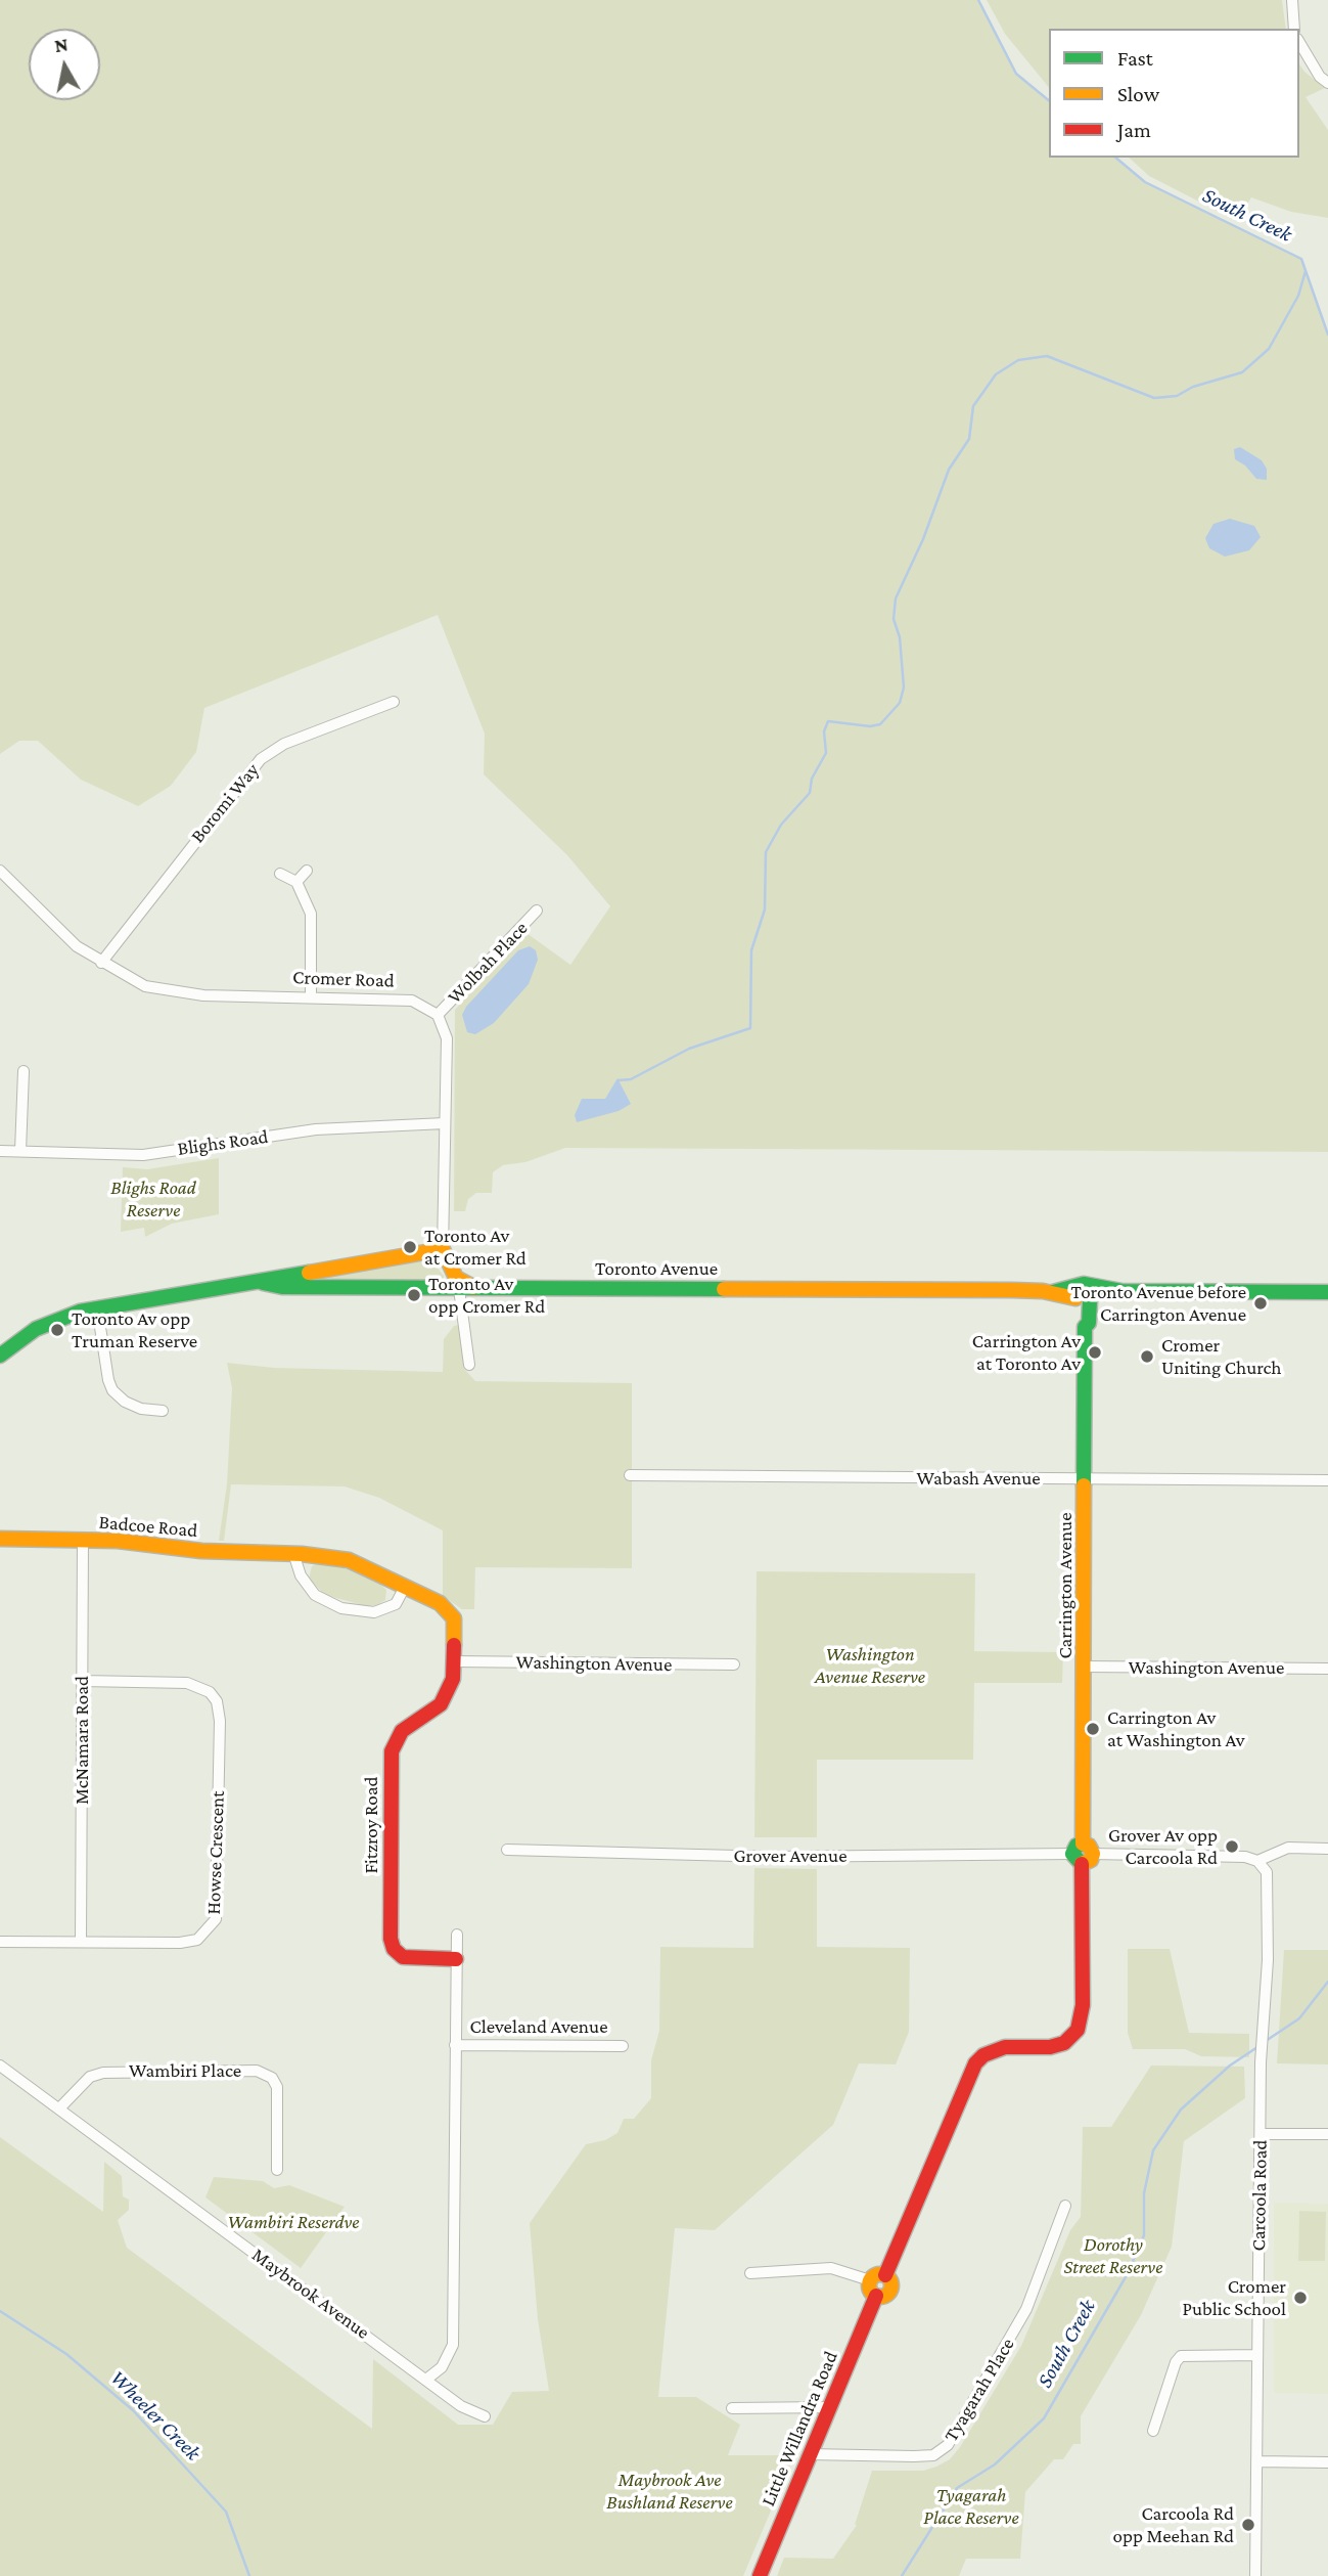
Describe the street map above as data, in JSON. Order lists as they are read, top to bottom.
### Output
{
  "streets": {
    "street": [
      "Boromi Way",
      "Wolbah Place",
      "Cromer Road",
      "Blighs Road",
      "Toronto Avenue",
      "Wabash Avenue",
      "Badcoe Road",
      "Carrington Avenue",
      "Washington Avenue",
      "McNamara Road",
      "Fitzroy Road",
      "Howse Crescent",
      "Grover Avenue",
      "Cleveland Avenue",
      "Wambiri Place",
      "Carcoola Road",
      "Maybrook Avenue",
      "Tyagarah Place",
      "Little Willandra Road"
    ]
  },
  "crossings": [
    ["Boromi Way", "Cromer Road"],
    ["Wolbah Place", "Cromer Road"],
    ["Toronto Avenue", "Carrington Avenue"],
    ["Wabash Avenue", "Carrington Avenue"],
    ["Badcoe Road", "Washington Avenue"],
    ["Badcoe Road", "McNamara Road"],
    ["Badcoe Road", "Fitzroy Road"],
    ["Carrington Avenue", "Washington Avenue"],
    ["Carrington Avenue", "Grover Avenue"],
    ["Carrington Avenue", "Little Willandra Road"],
    ["Washington Avenue", "Fitzroy Road"],
    ["McNamara Road", "Howse Crescent"],
    ["Grover Avenue", "Carcoola Road"],
    ["Wambiri Place", "Maybrook Avenue"],
    ["Tyagarah Place", "Little Willandra Road"]
  ],
  "water": ["South Creek", "Wheeler Creek"],
  "parks": [
    "Blighs Road Reserve",
    "Washington Avenue Reserve",
    "Wambiri Reserdve",
    "Dorothy Street Reserve",
    "Maybrook Ave Bushland Reserve",
    "Tyagarah Place Reserve"
  ],
  "places": [
    "Toronto Av at Cromer Rd",
    "Toronto Av opp Cromer Rd",
    "Toronto Avenue before Carrington Avenue",
    "Toronto Av opp Truman Reserve",
    "Carrington Av at Toronto Av",
    "Cromer Uniting Church",
    "Carrington Av at Washington Av",
    "Grover Av opp Carcoola Rd",
    "Cromer Public School",
    "Carcoola Rd opp Meehan Rd"
  ],
  "legend": ["Fast", "Slow", "Jam"],
  "north": "top"
}
